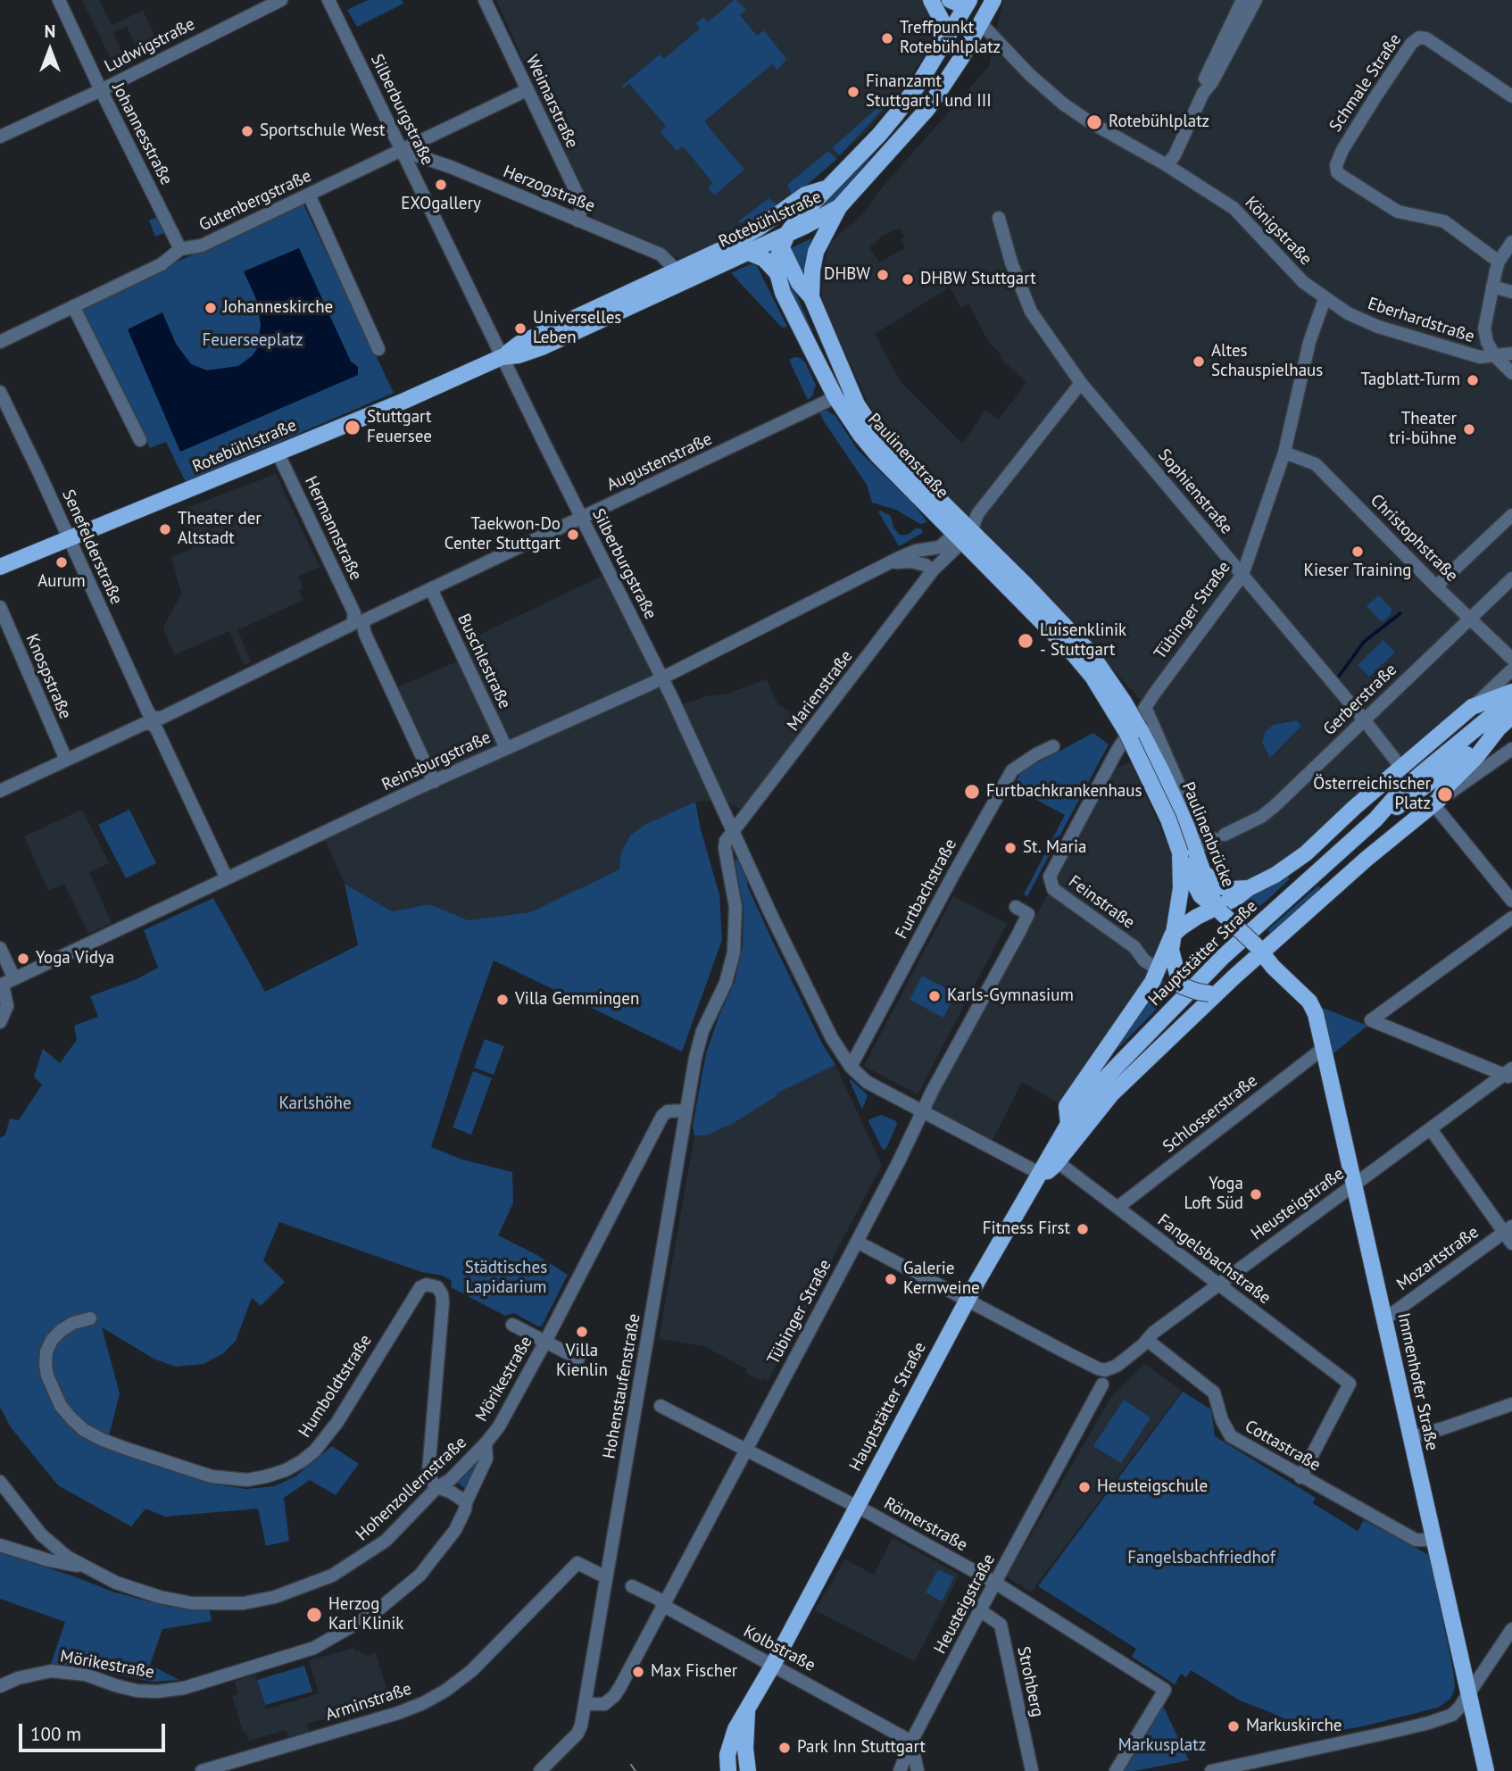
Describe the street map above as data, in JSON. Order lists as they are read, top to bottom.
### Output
{
  "streets": {
    "main road": [
      "Rotebühlstraße",
      "Paulinenstraße",
      "Paulinenbrücke",
      "Hauptstätter Straße",
      "Immenhofer Straße"
    ],
    "street": [
      "Ludwigstraße",
      "Schmale Straße",
      "Weimarstraße",
      "Silberburgstraße",
      "Johannesstraße",
      "Herzogstraße",
      "Gutenbergstraße",
      "Königstraße",
      "Eberhardstraße",
      "Augustenstraße",
      "Sophienstraße",
      "Hermannstraße",
      "Christophstraße",
      "Senefelderstraße",
      "Tübinger Straße",
      "Buschlestraße",
      "Knospstraße",
      "Marienstraße",
      "Gerberstraße",
      "Reinsburgstraße",
      "Furtbachstraße",
      "Feinstraße",
      "Schlosserstraße",
      "Heusteigstraße",
      "Mozartstraße",
      "Fangelsbachstraße",
      "Mörikestraße",
      "Humboldtstraße",
      "Hohenstaufenstraße",
      "Cottastraße",
      "Hohenzollernstraße",
      "Römerstraße",
      "Kolbstraße",
      "Strohberg",
      "Arminstraße"
    ]
  },
  "crossings": [
    ["Ludwigstraße", "Johannesstraße"],
    ["Weimarstraße", "Herzogstraße"],
    ["Weimarstraße", "Gutenbergstraße"],
    ["Silberburgstraße", "Herzogstraße"],
    ["Silberburgstraße", "Gutenbergstraße"],
    ["Silberburgstraße", "Rotebühlstraße"],
    ["Silberburgstraße", "Augustenstraße"],
    ["Silberburgstraße", "Tübinger Straße"],
    ["Silberburgstraße", "Marienstraße"],
    ["Silberburgstraße", "Reinsburgstraße"],
    ["Silberburgstraße", "Furtbachstraße"],
    ["Silberburgstraße", "Hohenstaufenstraße"],
    ["Johannesstraße", "Gutenbergstraße"],
    ["Herzogstraße", "Gutenbergstraße"],
    ["Herzogstraße", "Rotebühlstraße"],
    ["Rotebühlstraße", "Paulinenstraße"],
    ["Rotebühlstraße", "Hermannstraße"],
    ["Rotebühlstraße", "Senefelderstraße"],
    ["Königstraße", "Eberhardstraße"],
    ["Königstraße", "Tübinger Straße"],
    ["Eberhardstraße", "Tübinger Straße"],
    ["Paulinenstraße", "Augustenstraße"],
    ["Paulinenstraße", "Marienstraße"],
    ["Paulinenstraße", "Paulinenbrücke"],
    ["Augustenstraße", "Hermannstraße"],
    ["Augustenstraße", "Senefelderstraße"],
    ["Augustenstraße", "Buschlestraße"],
    ["Augustenstraße", "Knospstraße"],
    ["Sophienstraße", "Tübinger Straße"],
    ["Sophienstraße", "Marienstraße"],
    ["Sophienstraße", "Gerberstraße"],
    ["Hermannstraße", "Reinsburgstraße"],
    ["Christophstraße", "Tübinger Straße"],
    ["Christophstraße", "Gerberstraße"],
    ["Senefelderstraße", "Reinsburgstraße"],
    ["Tübinger Straße", "Gerberstraße"],
    ["Tübinger Straße", "Feinstraße"],
    ["Tübinger Straße", "Hohenstaufenstraße"],
    ["Tübinger Straße", "Römerstraße"],
    ["Tübinger Straße", "Kolbstraße"],
    ["Buschlestraße", "Reinsburgstraße"],
    ["Marienstraße", "Reinsburgstraße"],
    ["Marienstraße", "Hohenstaufenstraße"],
    ["Paulinenbrücke", "Feinstraße"],
    ["Feinstraße", "Hauptstätter Straße"],
    ["Hauptstätter Straße", "Heusteigstraße"],
    ["Hauptstätter Straße", "Römerstraße"],
    ["Hauptstätter Straße", "Kolbstraße"],
    ["Schlosserstraße", "Fangelsbachstraße"],
    ["Schlosserstraße", "Immenhofer Straße"],
    ["Heusteigstraße", "Fangelsbachstraße"],
    ["Heusteigstraße", "Immenhofer Straße"],
    ["Heusteigstraße", "Cottastraße"],
    ["Heusteigstraße", "Römerstraße"],
    ["Heusteigstraße", "Kolbstraße"],
    ["Heusteigstraße", "Strohberg"],
    ["Mozartstraße", "Immenhofer Straße"],
    ["Fangelsbachstraße", "Cottastraße"],
    ["Mörikestraße", "Hohenstaufenstraße"],
    ["Mörikestraße", "Hohenzollernstraße"],
    ["Immenhofer Straße", "Cottastraße"],
    ["Humboldtstraße", "Hohenzollernstraße"],
    ["Hohenstaufenstraße", "Arminstraße"]
  ],
  "parks": [
    "Feuerseeplatz",
    "Karlshöhe",
    "Städtisches Lapidarium",
    "Fangelsbachfriedhof",
    "Markusplatz"
  ],
  "places": [
    "Treffpunkt Rotebühlplatz",
    "Finanzamt Stuttgart I und III",
    "Rotebühlplatz",
    "Sportschule West",
    "EXOgallery",
    "DHBW",
    "DHBW Stuttgart",
    "Johanneskirche",
    "Universelles Leben",
    "Altes Schauspielhaus",
    "Tagblatt-Turm",
    "Stuttgart Feuersee",
    "Theater tri-bühne",
    "Theater der Altstadt",
    "Taekwon-Do Center Stuttgart",
    "Kieser Training",
    "Aurum",
    "Luisenklinik - Stuttgart",
    "Furtbachkrankenhaus",
    "Österreichischer Platz",
    "St. Maria",
    "Yoga Vidya",
    "Karls-Gymnasium",
    "Villa Gemmingen",
    "Yoga Loft Süd",
    "Fitness First",
    "Galerie Kernweine",
    "Villa Kienlin",
    "Heusteigschule",
    "Herzog Karl Klinik",
    "Max Fischer",
    "Markuskirche",
    "Park Inn Stuttgart"
  ],
  "scale_bar": "100 m",
  "north": "top"
}
